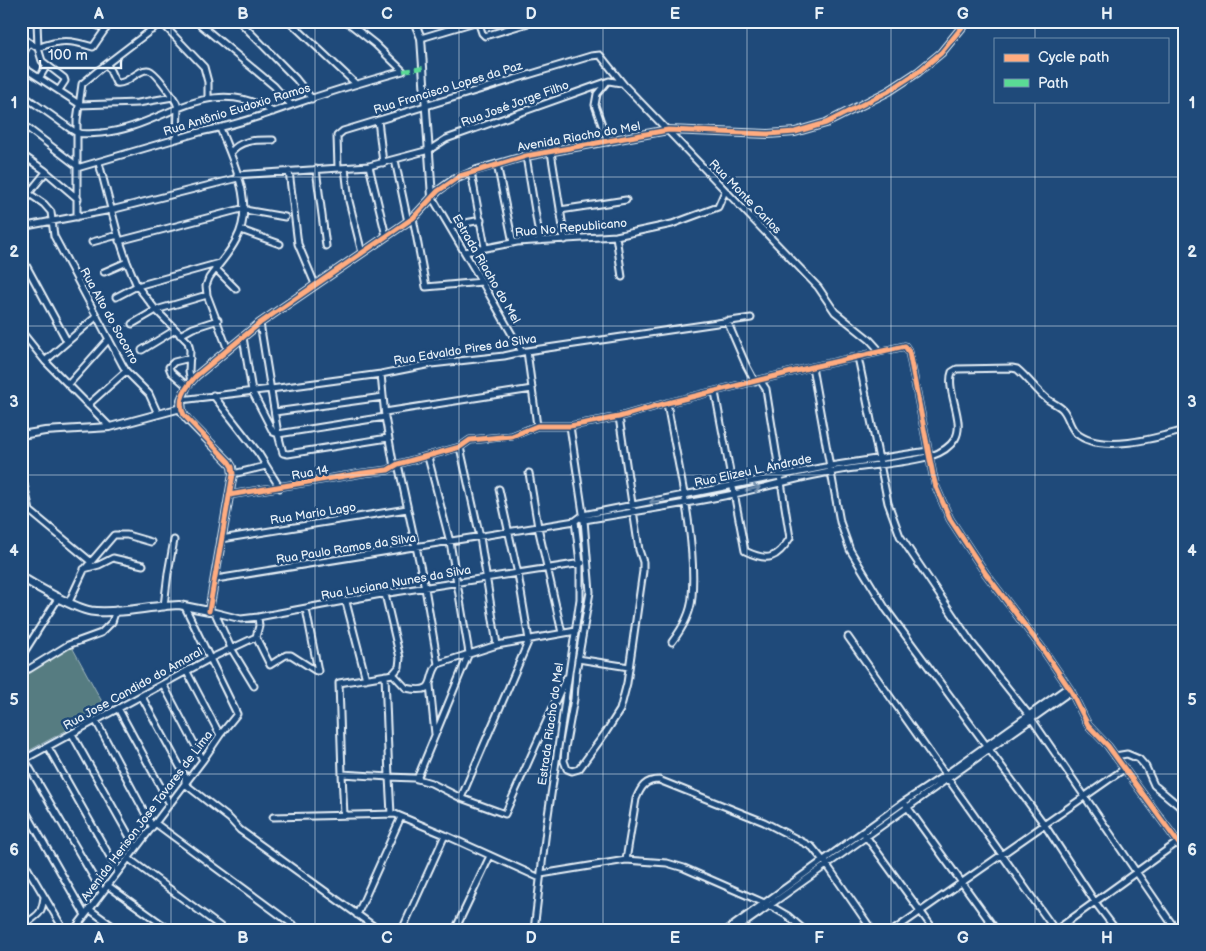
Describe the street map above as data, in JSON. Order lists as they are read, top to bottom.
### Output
{
  "streets": {
    "street": [
      "Rua Francisco Lopes da Paz",
      "Rua José Jorge Filho",
      "Rua Antônio Eudoxio Ramos",
      "Avenida Riacho do Mel",
      "Rua Monte Carlos",
      "Rua No Republicano",
      "Estrada Riacho do Mel",
      "Rua Alto do Socorro",
      "Rua Edvaldo Pires da Silva",
      "Rua Elizeu L. Andrade",
      "Rua 14",
      "Rua Mario Lago",
      "Rua Paulo Ramos da Silva",
      "Rua Luciana Nunes da Silva",
      "Rua Jose Candido do Amaral",
      "Avenida Herison Jose Tavares de Lima"
    ]
  },
  "crossings": [
    ["Rua Francisco Lopes da Paz", "Rua José Jorge Filho"],
    ["Rua Francisco Lopes da Paz", "Rua Monte Carlos"],
    ["Rua José Jorge Filho", "Rua Monte Carlos"],
    ["Rua José Jorge Filho", "Rua Alto do Socorro"],
    ["Avenida Riacho do Mel", "Rua Monte Carlos"],
    ["Avenida Riacho do Mel", "Estrada Riacho do Mel"],
    ["Avenida Riacho do Mel", "Rua Edvaldo Pires da Silva"],
    ["Rua Monte Carlos", "Rua No Republicano"],
    ["Rua No Republicano", "Estrada Riacho do Mel"],
    ["Estrada Riacho do Mel", "Rua Edvaldo Pires da Silva"],
    ["Estrada Riacho do Mel", "Rua Elizeu L. Andrade"],
    ["Estrada Riacho do Mel", "Rua 14"],
    ["Estrada Riacho do Mel", "Rua Paulo Ramos da Silva"],
    ["Estrada Riacho do Mel", "Rua Luciana Nunes da Silva"],
    ["Rua Elizeu L. Andrade", "Rua Paulo Ramos da Silva"],
    ["Rua Jose Candido do Amaral", "Avenida Herison Jose Tavares de Lima"]
  ],
  "legend": ["Cycle path", "Path"],
  "scale_bar": "100 m",
  "grid": {
    "columns": [
      "A",
      "B",
      "C",
      "D",
      "E",
      "F",
      "G",
      "H"
    ],
    "rows": [
      "1",
      "2",
      "3",
      "4",
      "5",
      "6"
    ]
  }
}
